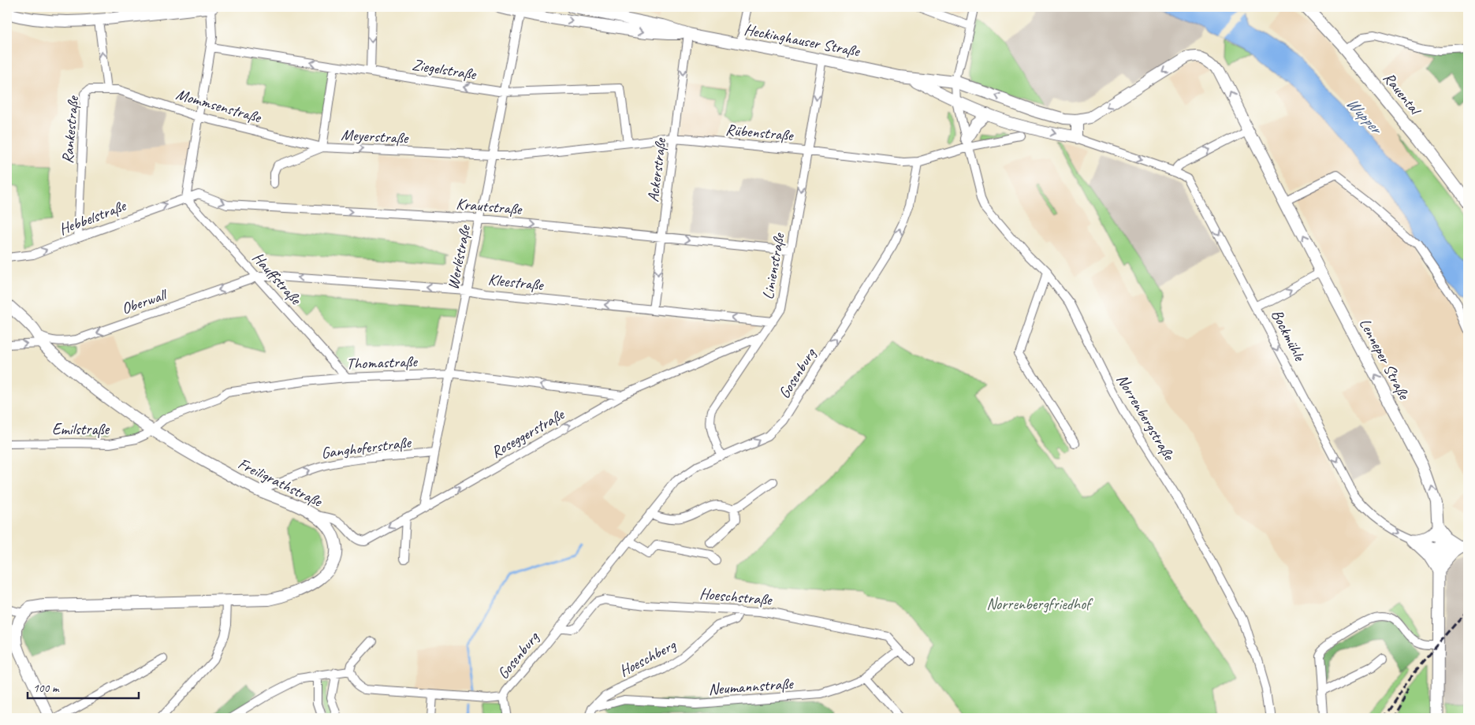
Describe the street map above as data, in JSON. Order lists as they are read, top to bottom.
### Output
{
  "streets": {
    "main road": [
      "Heckinghauser Straße",
      "Rauental",
      "Bockmühle",
      "Lenneper Straße",
      "Freiligrathstraße"
    ],
    "street": [
      "Ziegelstraße",
      "Mommsenstraße",
      "Rankestraße",
      "Rübenstraße",
      "Meyerstraße",
      "Ackerstraße",
      "Krautstraße",
      "Hebbelstraße",
      "Werléstraße",
      "Linienstraße",
      "Hauffstraße",
      "Kleestraße",
      "Oberwall",
      "Thomastraße",
      "Gosenburg",
      "Norrenbergstraße",
      "Emilstraße",
      "Roseggerstraße",
      "Ganghoferstraße",
      "Hoeschstraße",
      "Hoeschberg",
      "Neumannstraße"
    ]
  },
  "crossings": [
    ["Heckinghauser Straße", "Ackerstraße"],
    ["Heckinghauser Straße", "Werléstraße"],
    ["Heckinghauser Straße", "Linienstraße"],
    ["Heckinghauser Straße", "Bockmühle"],
    ["Heckinghauser Straße", "Lenneper Straße"],
    ["Heckinghauser Straße", "Norrenbergstraße"],
    ["Ziegelstraße", "Rübenstraße"],
    ["Ziegelstraße", "Werléstraße"],
    ["Mommsenstraße", "Rankestraße"],
    ["Mommsenstraße", "Meyerstraße"],
    ["Rankestraße", "Hebbelstraße"],
    ["Rübenstraße", "Meyerstraße"],
    ["Rübenstraße", "Ackerstraße"],
    ["Rübenstraße", "Werléstraße"],
    ["Rübenstraße", "Linienstraße"],
    ["Rübenstraße", "Gosenburg"],
    ["Rübenstraße", "Norrenbergstraße"],
    ["Meyerstraße", "Werléstraße"],
    ["Ackerstraße", "Krautstraße"],
    ["Ackerstraße", "Kleestraße"],
    ["Krautstraße", "Hebbelstraße"],
    ["Krautstraße", "Werléstraße"],
    ["Krautstraße", "Linienstraße"],
    ["Krautstraße", "Hauffstraße"],
    ["Hebbelstraße", "Hauffstraße"],
    ["Werléstraße", "Kleestraße"],
    ["Werléstraße", "Thomastraße"],
    ["Werléstraße", "Roseggerstraße"],
    ["Werléstraße", "Ganghoferstraße"],
    ["Linienstraße", "Kleestraße"],
    ["Linienstraße", "Gosenburg"],
    ["Linienstraße", "Roseggerstraße"],
    ["Hauffstraße", "Kleestraße"],
    ["Hauffstraße", "Oberwall"],
    ["Hauffstraße", "Thomastraße"],
    ["Kleestraße", "Oberwall"],
    ["Oberwall", "Freiligrathstraße"],
    ["Bockmühle", "Lenneper Straße"],
    ["Thomastraße", "Emilstraße"],
    ["Thomastraße", "Roseggerstraße"],
    ["Thomastraße", "Freiligrathstraße"],
    ["Gosenburg", "Hoeschstraße"],
    ["Emilstraße", "Freiligrathstraße"],
    ["Roseggerstraße", "Freiligrathstraße"],
    ["Ganghoferstraße", "Freiligrathstraße"],
    ["Hoeschstraße", "Hoeschberg"],
    ["Hoeschstraße", "Neumannstraße"],
    ["Hoeschberg", "Neumannstraße"]
  ],
  "one_way": [
    "Ziegelstraße",
    "Meyerstraße",
    "Ackerstraße",
    "Krautstraße",
    "Hebbelstraße",
    "Linienstraße",
    "Kleestraße",
    "Bockmühle",
    "Lenneper Straße",
    "Thomastraße",
    "Gosenburg",
    "Ganghoferstraße"
  ],
  "water": ["Wupper"],
  "parks": ["Norrenbergfriedhof"],
  "scale_bar": "100 m"
}
